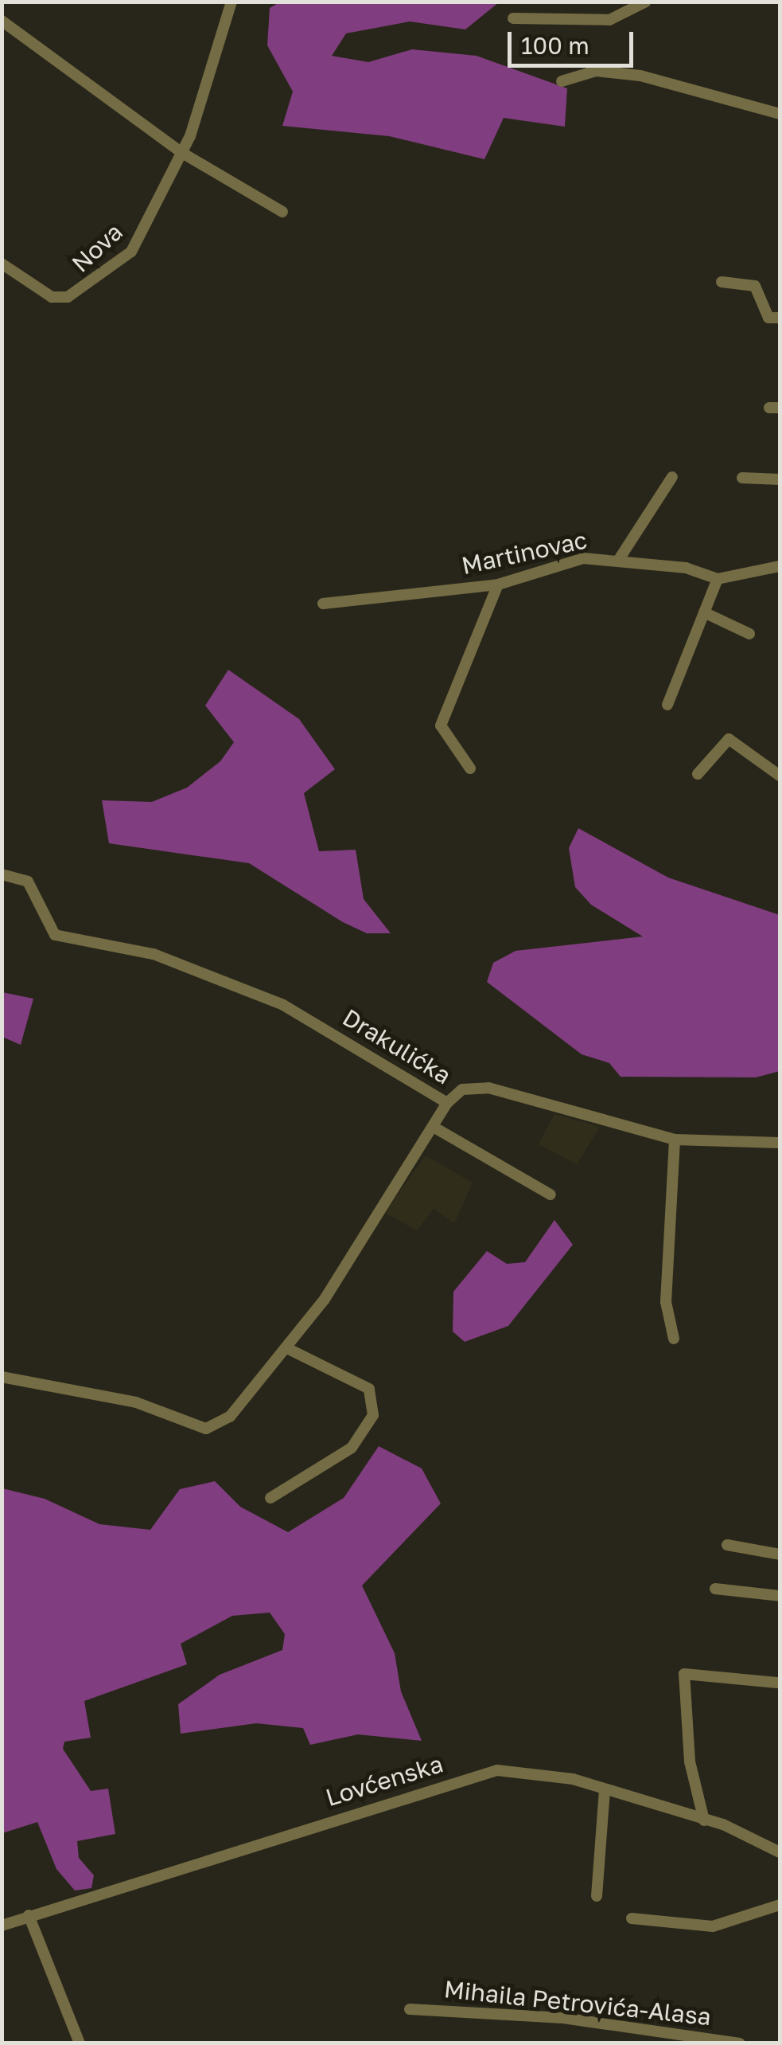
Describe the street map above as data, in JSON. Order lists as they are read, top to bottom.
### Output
{
  "streets": {
    "street": [
      "Nova",
      "Martinovac",
      "Drakulićka",
      "Lovćenska",
      "Mihaila Petrovića-Alasa"
    ]
  },
  "scale_bar": "100 m"
}
